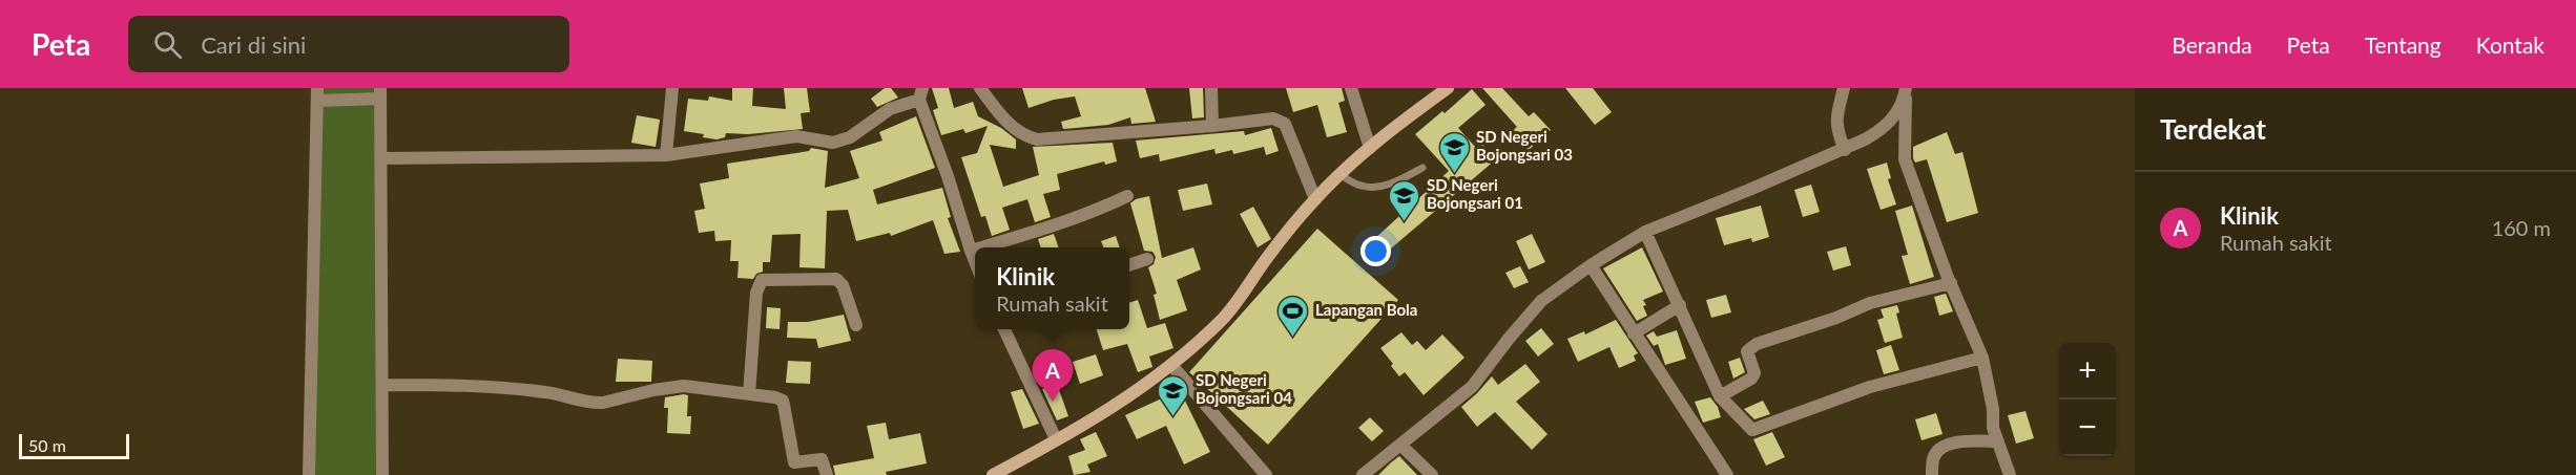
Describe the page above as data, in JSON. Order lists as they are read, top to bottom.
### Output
{
  "places": {
    "school or university": ["SD Negeri Bojongsari 03", "SD Negeri Bojongsari 01", "SD Negeri Bojongsari 04"],
    "sports": ["Lapangan Bola"]
  },
  "scale_bar": "50 m",
  "page": {
    "header": "Peta",
    "search": "Cari di sini",
    "nav": [
      "Beranda",
      "Peta",
      "Tentang",
      "Kontak"
    ],
    "heading": "Terdekat",
    "list": [
      {
        "mark": "A",
        "name": "Klinik",
        "note": "Rumah sakit",
        "value": "160 m"
      }
    ],
    "popup": ["Klinik", "Rumah sakit"],
    "map_buttons": ["+", "−"],
    "pins": "A",
    "scale": "50 m"
  }
}
